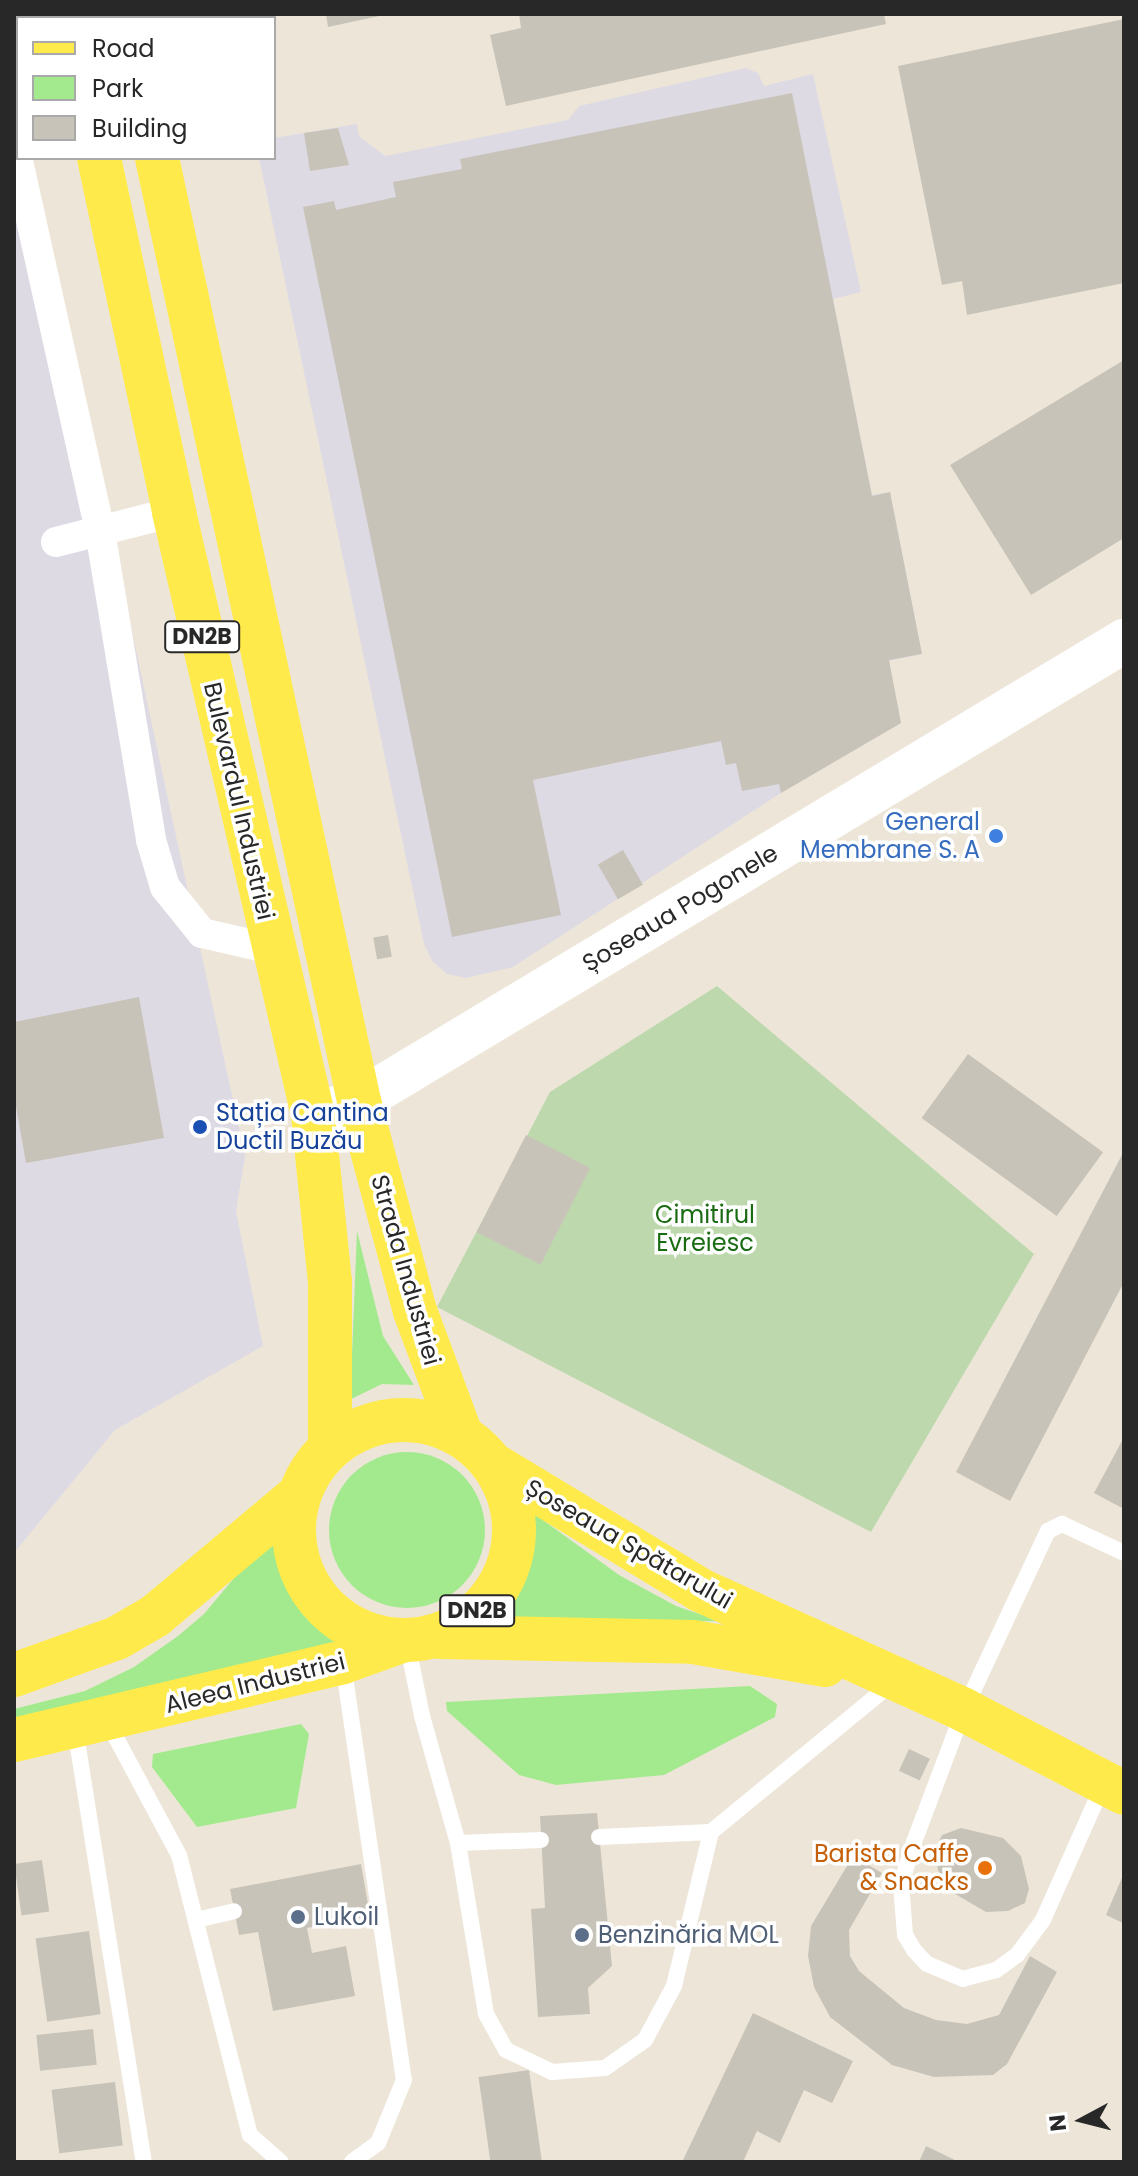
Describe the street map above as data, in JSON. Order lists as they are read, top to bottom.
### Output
{
  "streets": {
    "main road": [
      "DN2B",
      "Bulevardul Industriei",
      "Șoseaua Pogonele",
      "Strada Industriei",
      "Șoseaua Spătarului",
      "Aleea Industriei"
    ]
  },
  "crossings": [
    ["DN2B", "Bulevardul Industriei"],
    ["DN2B", "Șoseaua Pogonele"],
    ["DN2B", "Strada Industriei"],
    ["DN2B", "Șoseaua Spătarului"],
    ["DN2B", "Aleea Industriei"],
    ["Bulevardul Industriei", "Șoseaua Pogonele"],
    ["Șoseaua Pogonele", "Strada Industriei"],
    ["Strada Industriei", "Șoseaua Spătarului"],
    ["Strada Industriei", "Aleea Industriei"],
    ["Șoseaua Spătarului", "Aleea Industriei"]
  ],
  "parks": ["Cimitirul Evreiesc"],
  "places": [
    "General Membrane S. A",
    "Stația Cantina Ductil Buzău",
    "Barista Caffe & Snacks",
    "Lukoil",
    "Benzinăria MOL"
  ],
  "legend": ["Road", "Park", "Building"],
  "north": "left"
}
